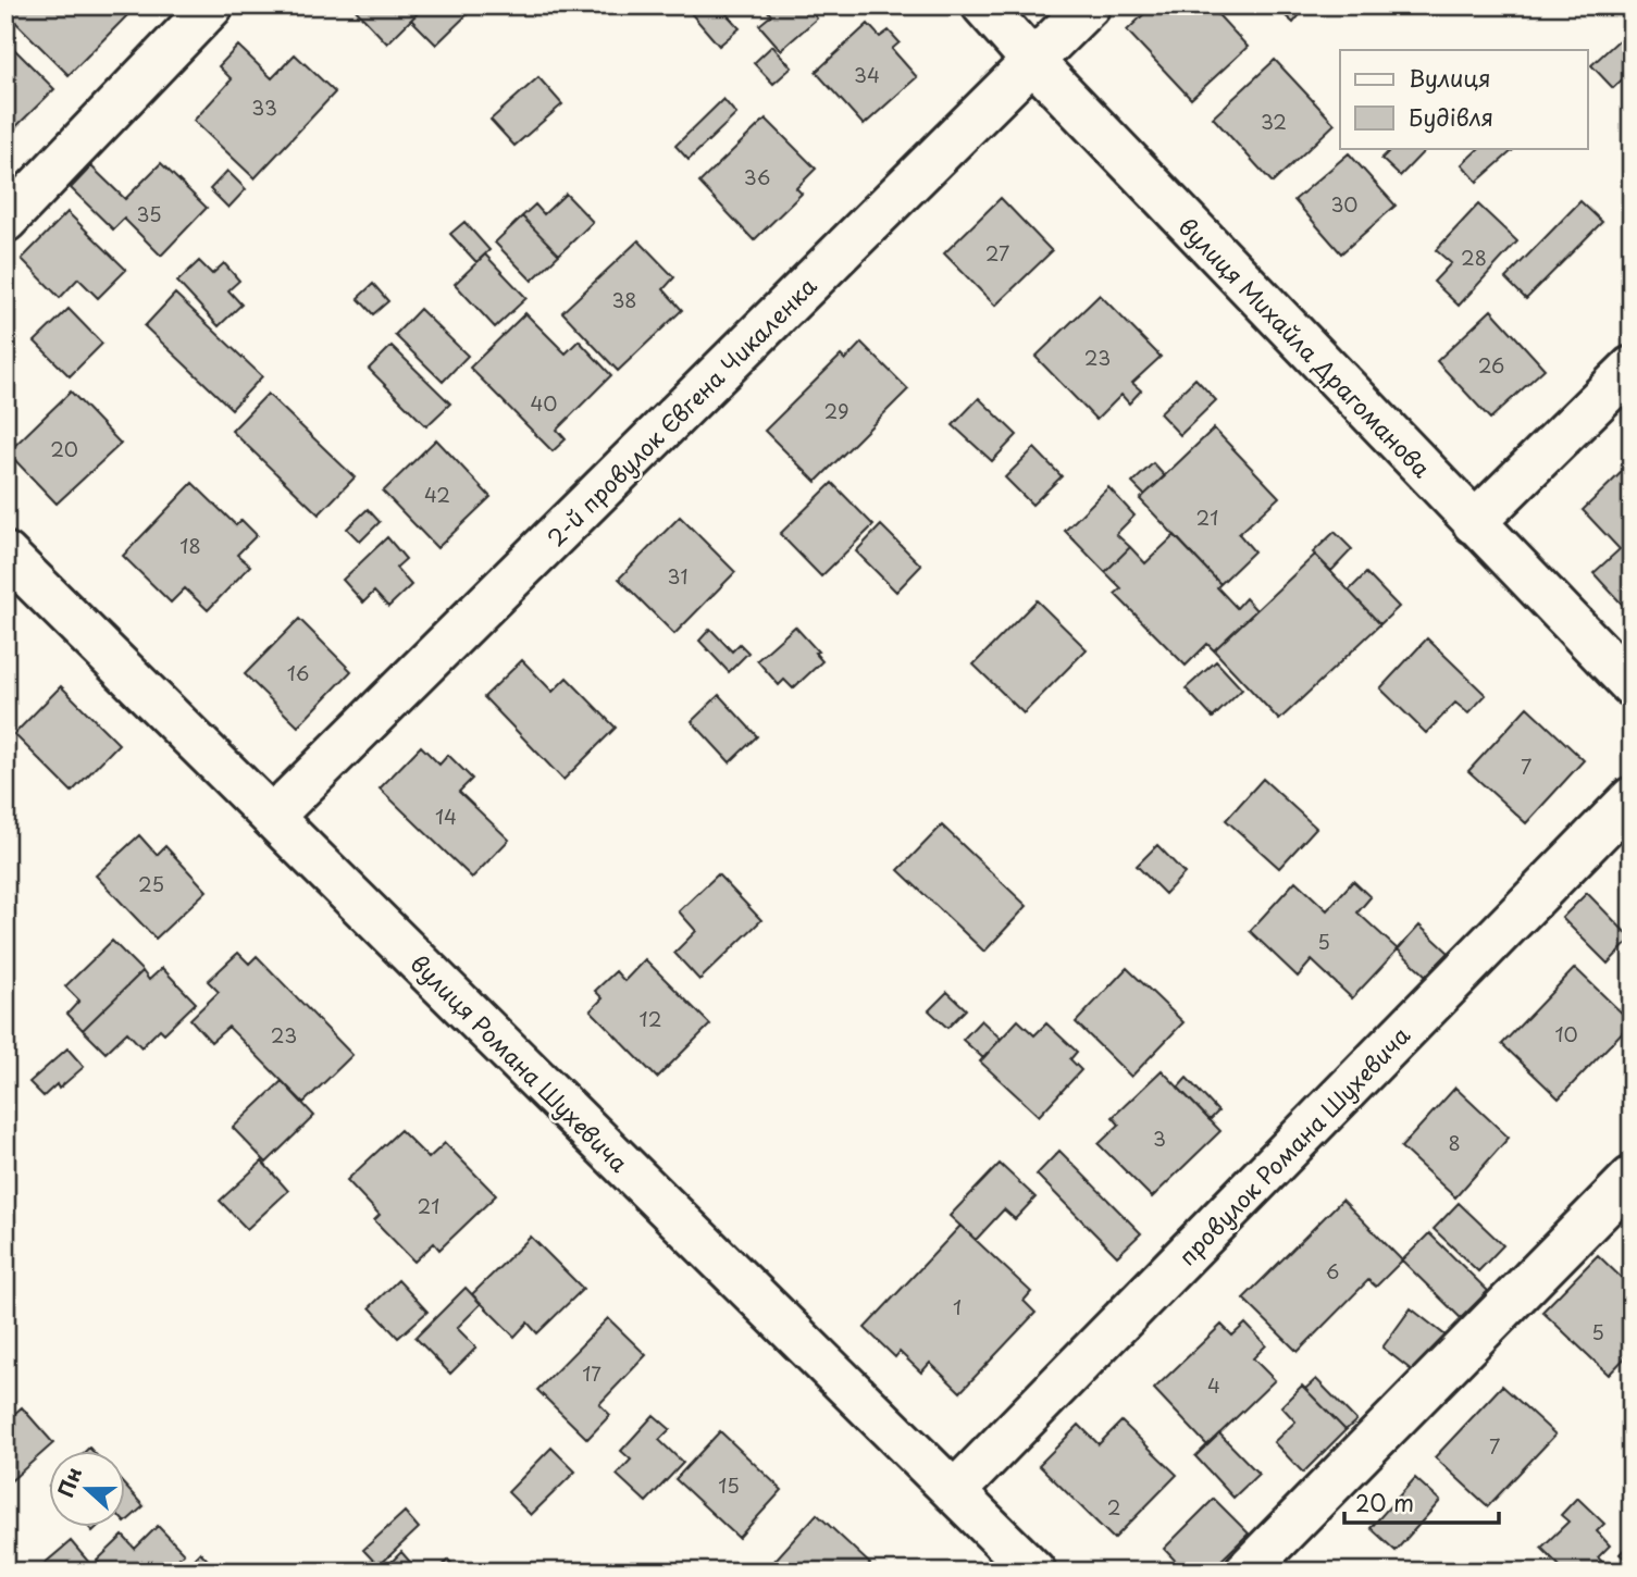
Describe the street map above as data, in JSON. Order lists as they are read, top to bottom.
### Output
{
  "streets": {
    "street": [
      "вулиця Михайла Драгоманова",
      "2-й провулок Євгена Чикаленка",
      "вулиця Романа Шухевича",
      "провулок Романа Шухевича"
    ]
  },
  "crossings": [
    ["вулиця Михайла Драгоманова", "2-й провулок Євгена Чикаленка"],
    ["2-й провулок Євгена Чикаленка", "вулиця Романа Шухевича"],
    ["вулиця Романа Шухевича", "провулок Романа Шухевича"]
  ],
  "house_numbers": [
    "34",
    "33",
    "32",
    "36",
    "30",
    "35",
    "27",
    "28",
    "38",
    "23",
    "26",
    "40",
    "29",
    "20",
    "42",
    "21",
    "18",
    "31",
    "16",
    "7",
    "14",
    "25",
    "5",
    "12",
    "10",
    "23",
    "3",
    "8",
    "21",
    "6",
    "1",
    "5",
    "17",
    "4",
    "7",
    "15",
    "2"
  ],
  "legend": ["Вулиця", "Будівля"],
  "scale_bar": "20 m",
  "north": "left"
}
